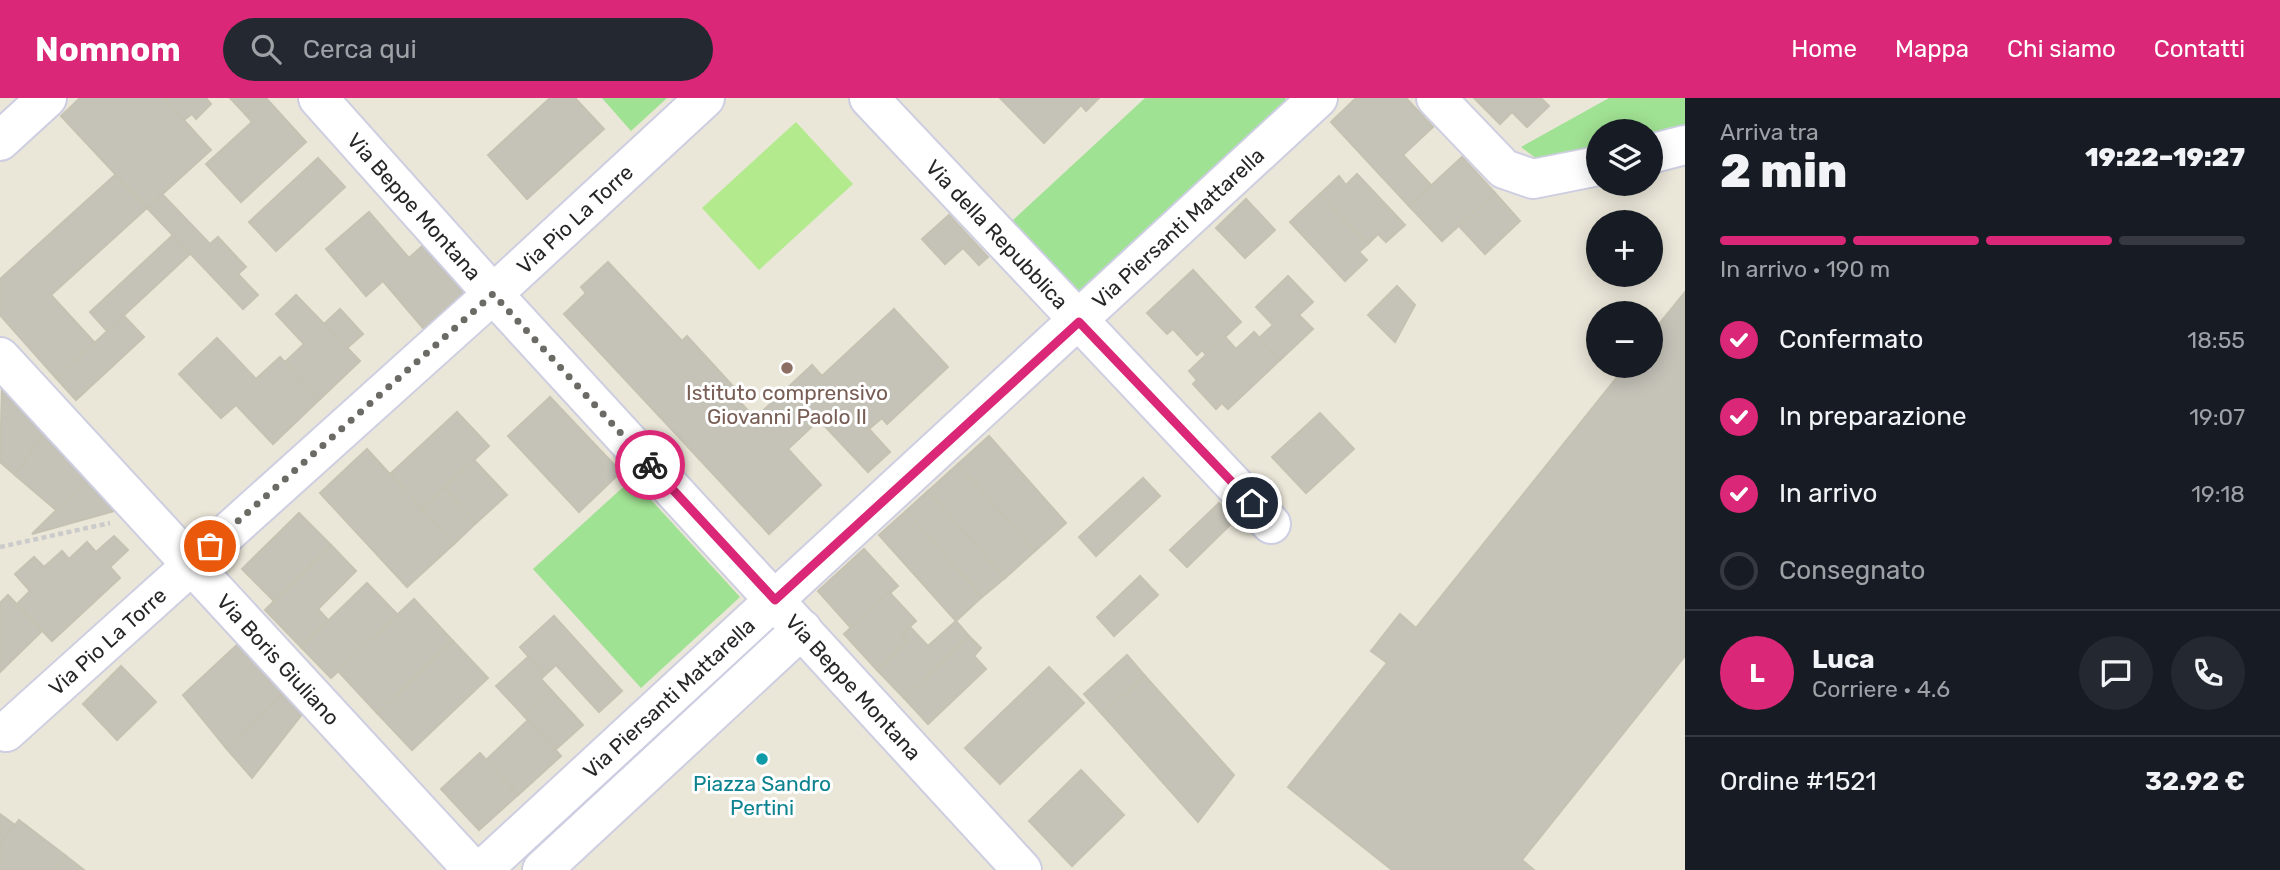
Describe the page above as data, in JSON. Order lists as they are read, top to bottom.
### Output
{
  "streets": {
    "street": [
      "Via Beppe Montana",
      "Via Pio La Torre",
      "Via Piersanti Mattarella",
      "Via della Repubblica",
      "Via Boris Giuliano"
    ]
  },
  "crossings": [
    ["Via Beppe Montana", "Via Pio La Torre"],
    ["Via Beppe Montana", "Via Piersanti Mattarella"],
    ["Via Pio La Torre", "Via Boris Giuliano"],
    ["Via Piersanti Mattarella", "Via della Repubblica"]
  ],
  "places": ["Istituto comprensivo Giovanni Paolo II", "Piazza Sandro Pertini"],
  "page": {
    "header": "Nomnom",
    "search": "Cerca qui",
    "nav": [
      "Home",
      "Mappa",
      "Chi siamo",
      "Contatti"
    ],
    "heading": ["2 min", "Arriva tra", "19:22–19:27"],
    "panel": [
      "Luca",
      "Corriere · 4.6",
      "Ordine #1521",
      "32.92 €"
    ],
    "map_buttons": ["+", "−"],
    "bar": "In arrivo · 190 m",
    "list": [
      ["Confermato", "18:55"],
      ["In preparazione", "19:07"],
      ["In arrivo", "19:18"],
      "Consegnato"
    ],
    "round": "L"
  }
}
